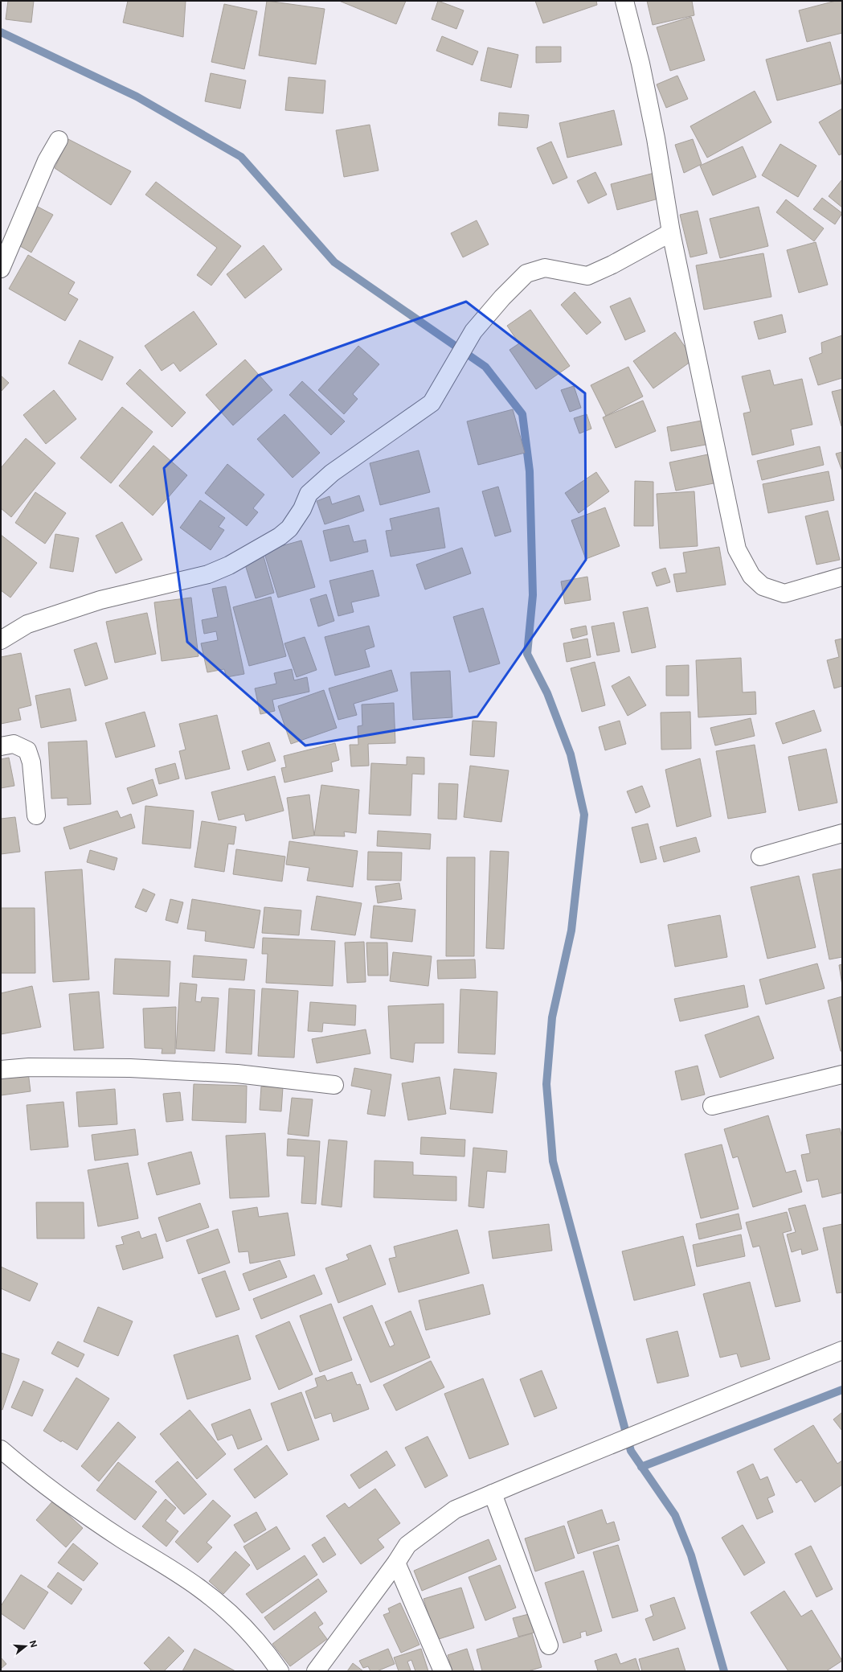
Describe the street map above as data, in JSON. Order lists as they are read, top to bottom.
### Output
{
  "north": "right"
}
